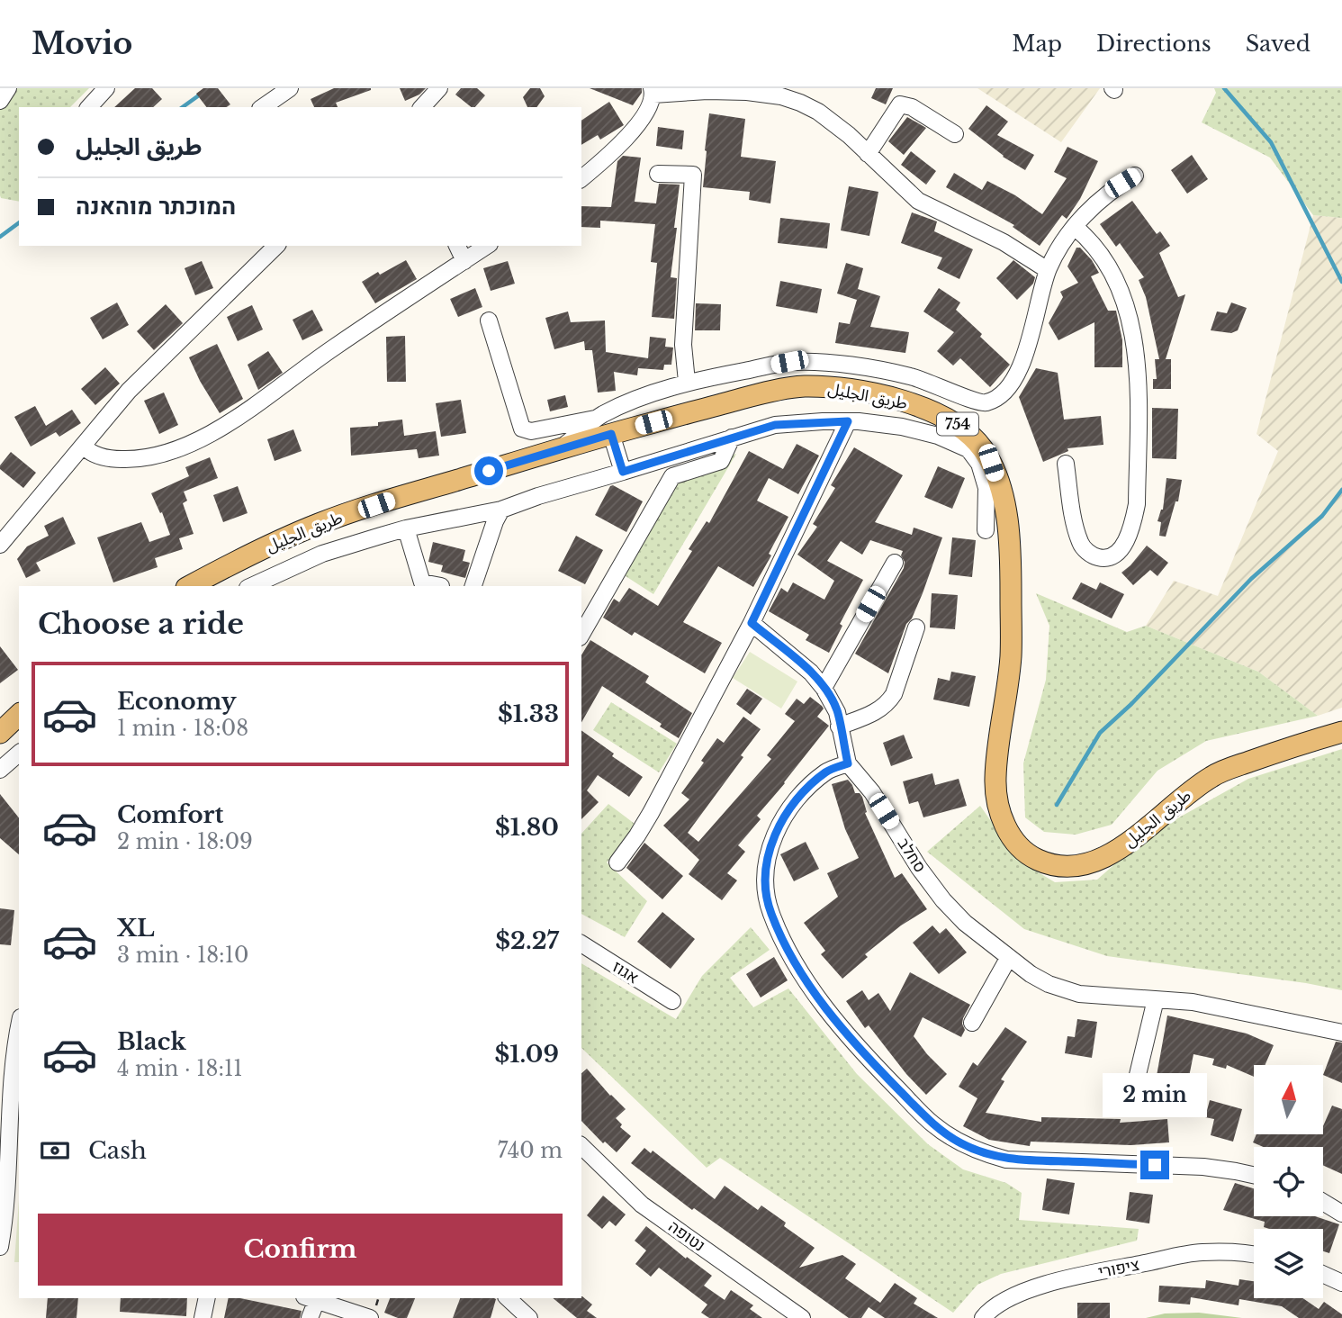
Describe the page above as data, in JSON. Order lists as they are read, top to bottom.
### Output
{
  "streets": {
    "main road": ["طريق الجليل", "754"],
    "street": [
      "סחלב",
      "אגוז",
      "נטופה",
      "ציפורי"
    ]
  },
  "north": "top",
  "page": {
    "header": "Movio",
    "nav": ["Map", "Directions", "Saved"],
    "banner": ["طريق الجليل", "המוכתר מוהאנה"],
    "heading": "Choose a ride",
    "list": [
      {
        "name": "Economy",
        "note": "1 min · 18:08",
        "value": "$1.33"
      },
      {
        "name": "Comfort",
        "note": "2 min · 18:09",
        "value": "$1.80"
      },
      {
        "name": "XL",
        "note": "3 min · 18:10",
        "value": "$2.27"
      },
      {
        "name": "Black",
        "note": "4 min · 18:11",
        "value": "$1.09"
      }
    ],
    "bubble": "2 min",
    "pay": ["Cash", "740 m"],
    "buttons": "Confirm"
  }
}
